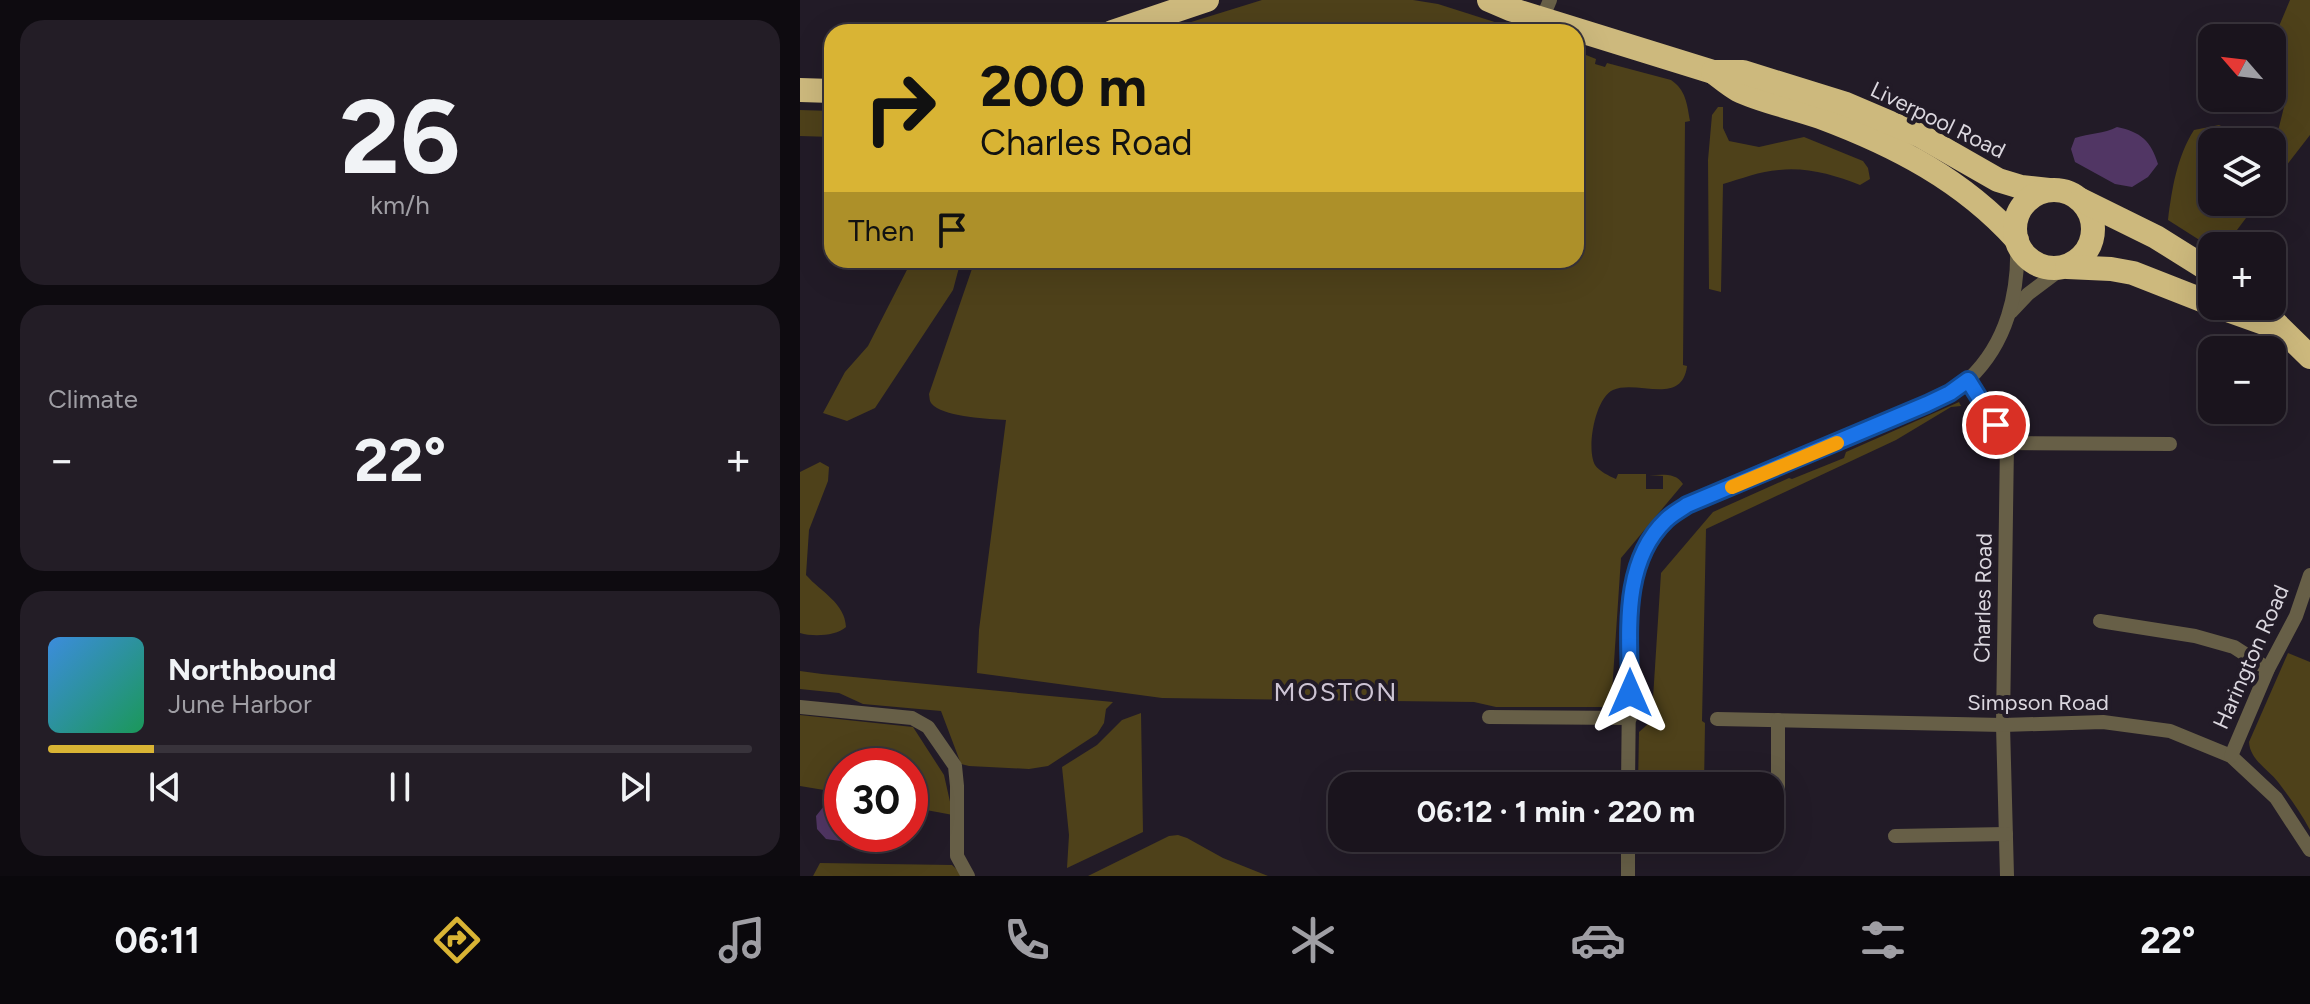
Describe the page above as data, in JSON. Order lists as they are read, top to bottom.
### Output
{
  "streets": {
    "highway": ["Liverpool Road"],
    "street": ["Charles Road", "Harington Road", "Simpson Road"]
  },
  "crossings": [
    ["Charles Road", "Simpson Road"],
    ["Harington Road", "Simpson Road"]
  ],
  "districts": ["MOSTON"],
  "north": "top left",
  "page": {
    "tile": [
      ["26", "km/h"],
      "Climate"
    ],
    "map_buttons": ["+", "−"],
    "turn": ["200 m", "Charles Road"],
    "then": "Then",
    "heat": ["−", "22°", "+"],
    "song": ["Northbound", "June Harbor"],
    "limit": "30",
    "trip": "06:12 · 1 min · 220 m",
    "tabs": ["06:11", "22°"]
  }
}
